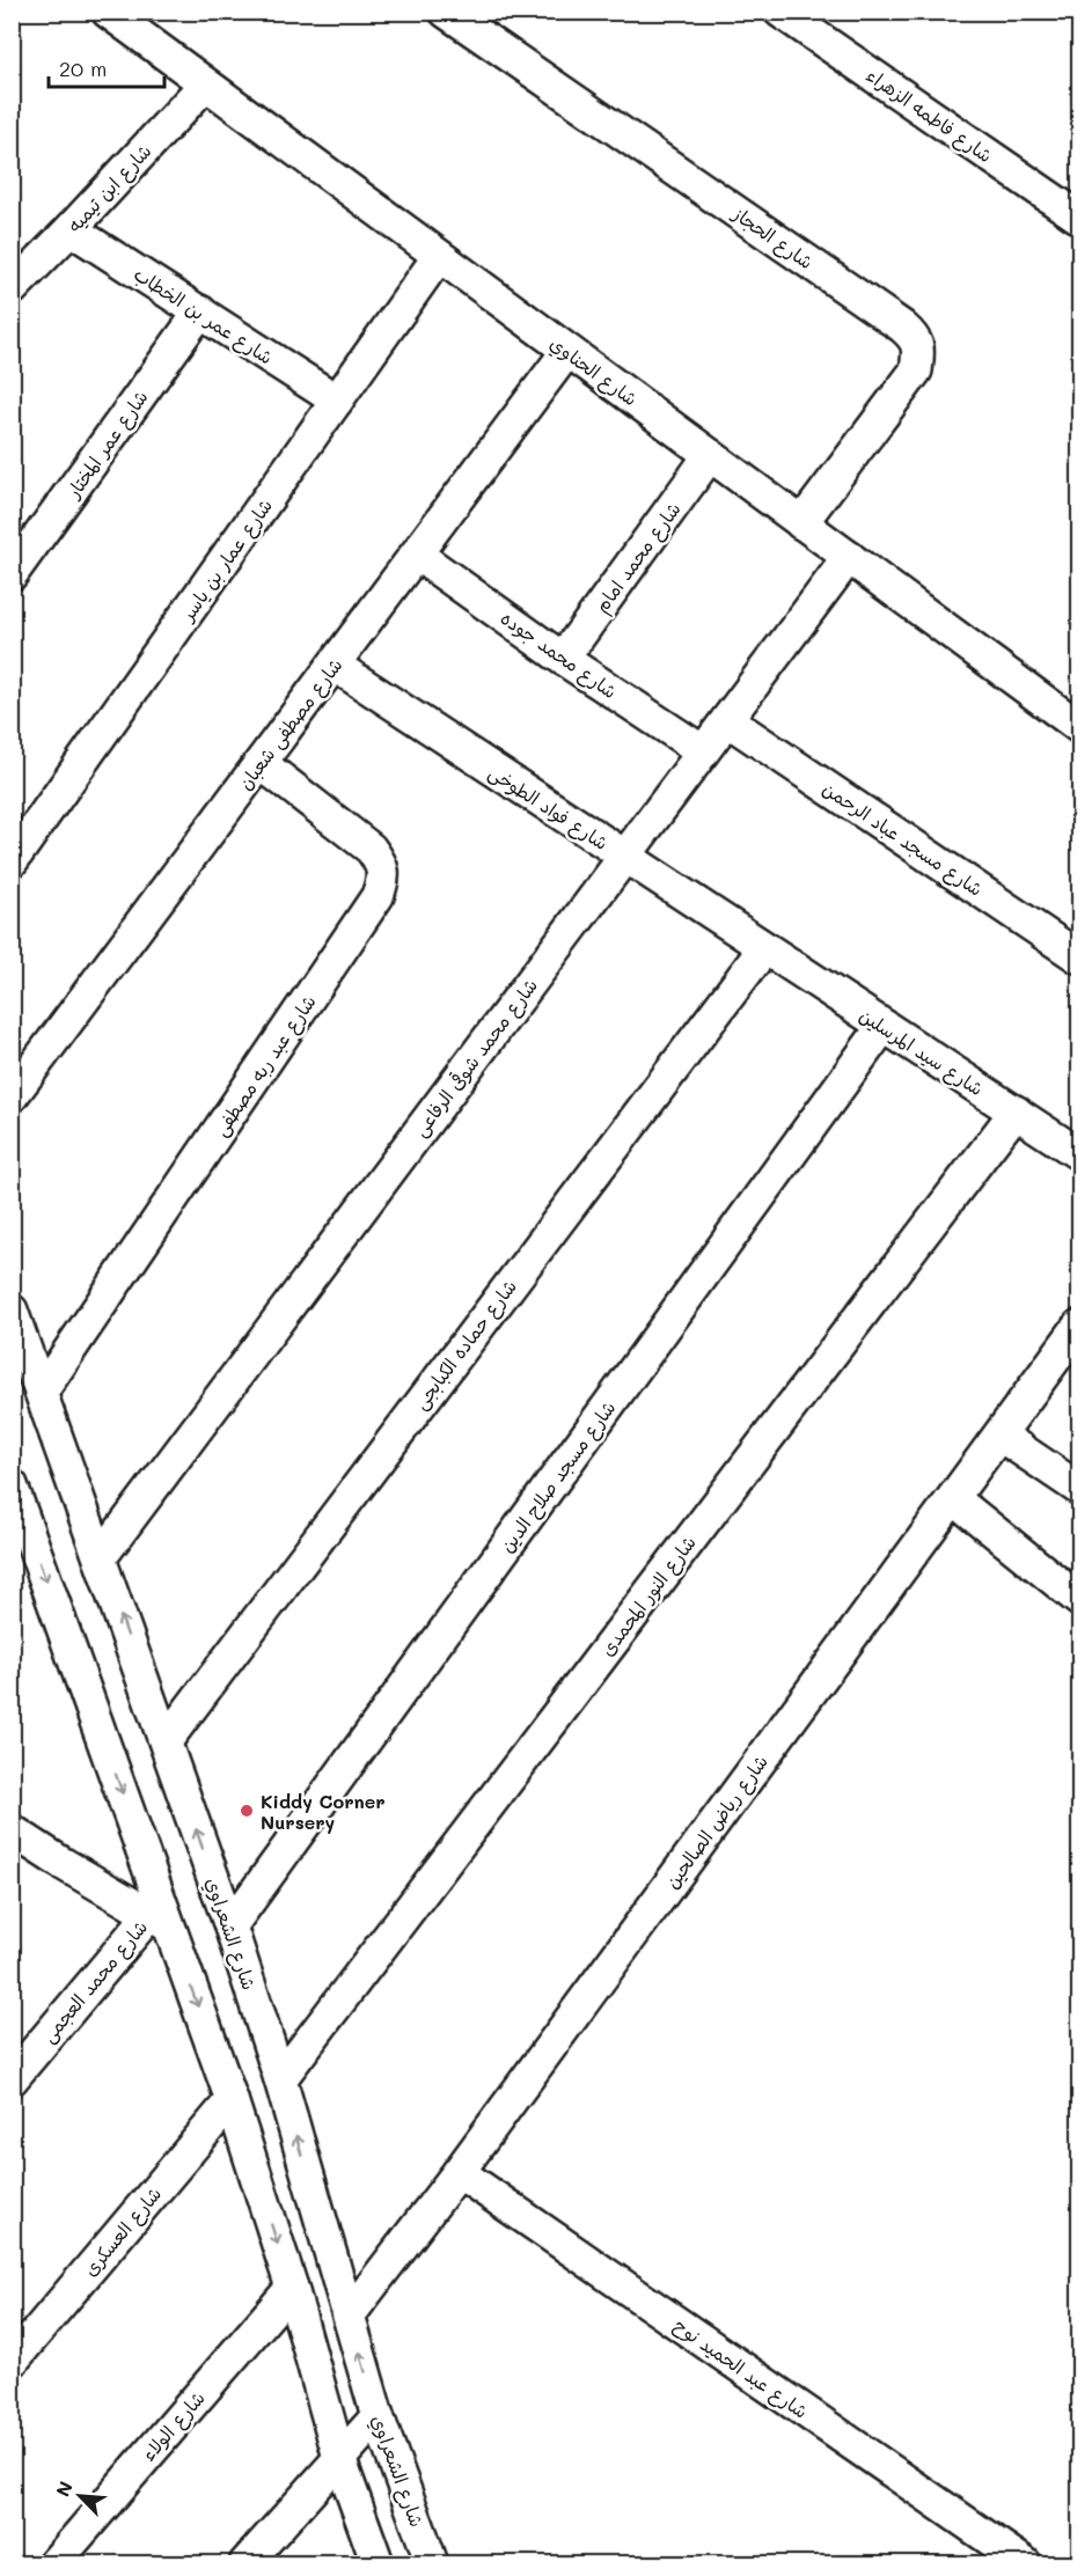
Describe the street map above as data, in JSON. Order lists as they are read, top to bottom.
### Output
{
  "streets": {
    "street": [
      "شارع فاطمه الزهراء",
      "شارع ابن تيميه",
      "شارع الحجاز",
      "شارع عمر بن الخطاب",
      "شارع الحناوي",
      "شارع عمر المختار",
      "شارع محمد امام",
      "شارع عمار بن ياسر",
      "شارع محمد جوده",
      "شارع مصطفى شعبان",
      "شارع فواد الطوخى",
      "شارع مسجد عباد الرحمن",
      "شارع سيد المرسلين",
      "شارع محمد شوقى الرفاعى",
      "شارع عبد ربه مصطفى",
      "شارع حماده الكبابجى",
      "شارع مسجد صلاح الدين",
      "شارع النور المحمدى",
      "شارع رياض الصالحين",
      "شارع الشعراوي",
      "شارع محمد العجمى",
      "شارع العسكرى",
      "شارع عبد الحميد نوح",
      "شارع الولاء"
    ]
  },
  "crossings": [
    ["شارع ابن تيميه", "شارع عمر بن الخطاب"],
    ["شارع ابن تيميه", "شارع الحناوي"],
    ["شارع الحجاز", "شارع الحناوي"],
    ["شارع عمر بن الخطاب", "شارع عمر المختار"],
    ["شارع عمر بن الخطاب", "شارع عمار بن ياسر"],
    ["شارع الحناوي", "شارع محمد امام"],
    ["شارع الحناوي", "شارع عمار بن ياسر"],
    ["شارع الحناوي", "شارع مصطفى شعبان"],
    ["شارع الحناوي", "شارع محمد شوقى الرفاعى"],
    ["شارع محمد امام", "شارع محمد جوده"],
    ["شارع محمد جوده", "شارع مصطفى شعبان"],
    ["شارع محمد جوده", "شارع محمد شوقى الرفاعى"],
    ["شارع مصطفى شعبان", "شارع فواد الطوخى"],
    ["شارع مصطفى شعبان", "شارع عبد ربه مصطفى"],
    ["شارع فواد الطوخى", "شارع سيد المرسلين"],
    ["شارع فواد الطوخى", "شارع محمد شوقى الرفاعى"],
    ["شارع فواد الطوخى", "شارع حماده الكبابجى"],
    ["شارع مسجد عباد الرحمن", "شارع محمد شوقى الرفاعى"],
    ["شارع سيد المرسلين", "شارع حماده الكبابجى"],
    ["شارع سيد المرسلين", "شارع مسجد صلاح الدين"],
    ["شارع سيد المرسلين", "شارع النور المحمدى"],
    ["شارع محمد شوقى الرفاعى", "شارع الشعراوي"],
    ["شارع عبد ربه مصطفى", "شارع الشعراوي"],
    ["شارع حماده الكبابجى", "شارع الشعراوي"],
    ["شارع مسجد صلاح الدين", "شارع الشعراوي"],
    ["شارع النور المحمدى", "شارع الشعراوي"],
    ["شارع رياض الصالحين", "شارع الشعراوي"],
    ["شارع رياض الصالحين", "شارع عبد الحميد نوح"]
  ],
  "places": ["Kiddy Corner Nursery"],
  "scale_bar": "20 m",
  "north": "top left"
}
